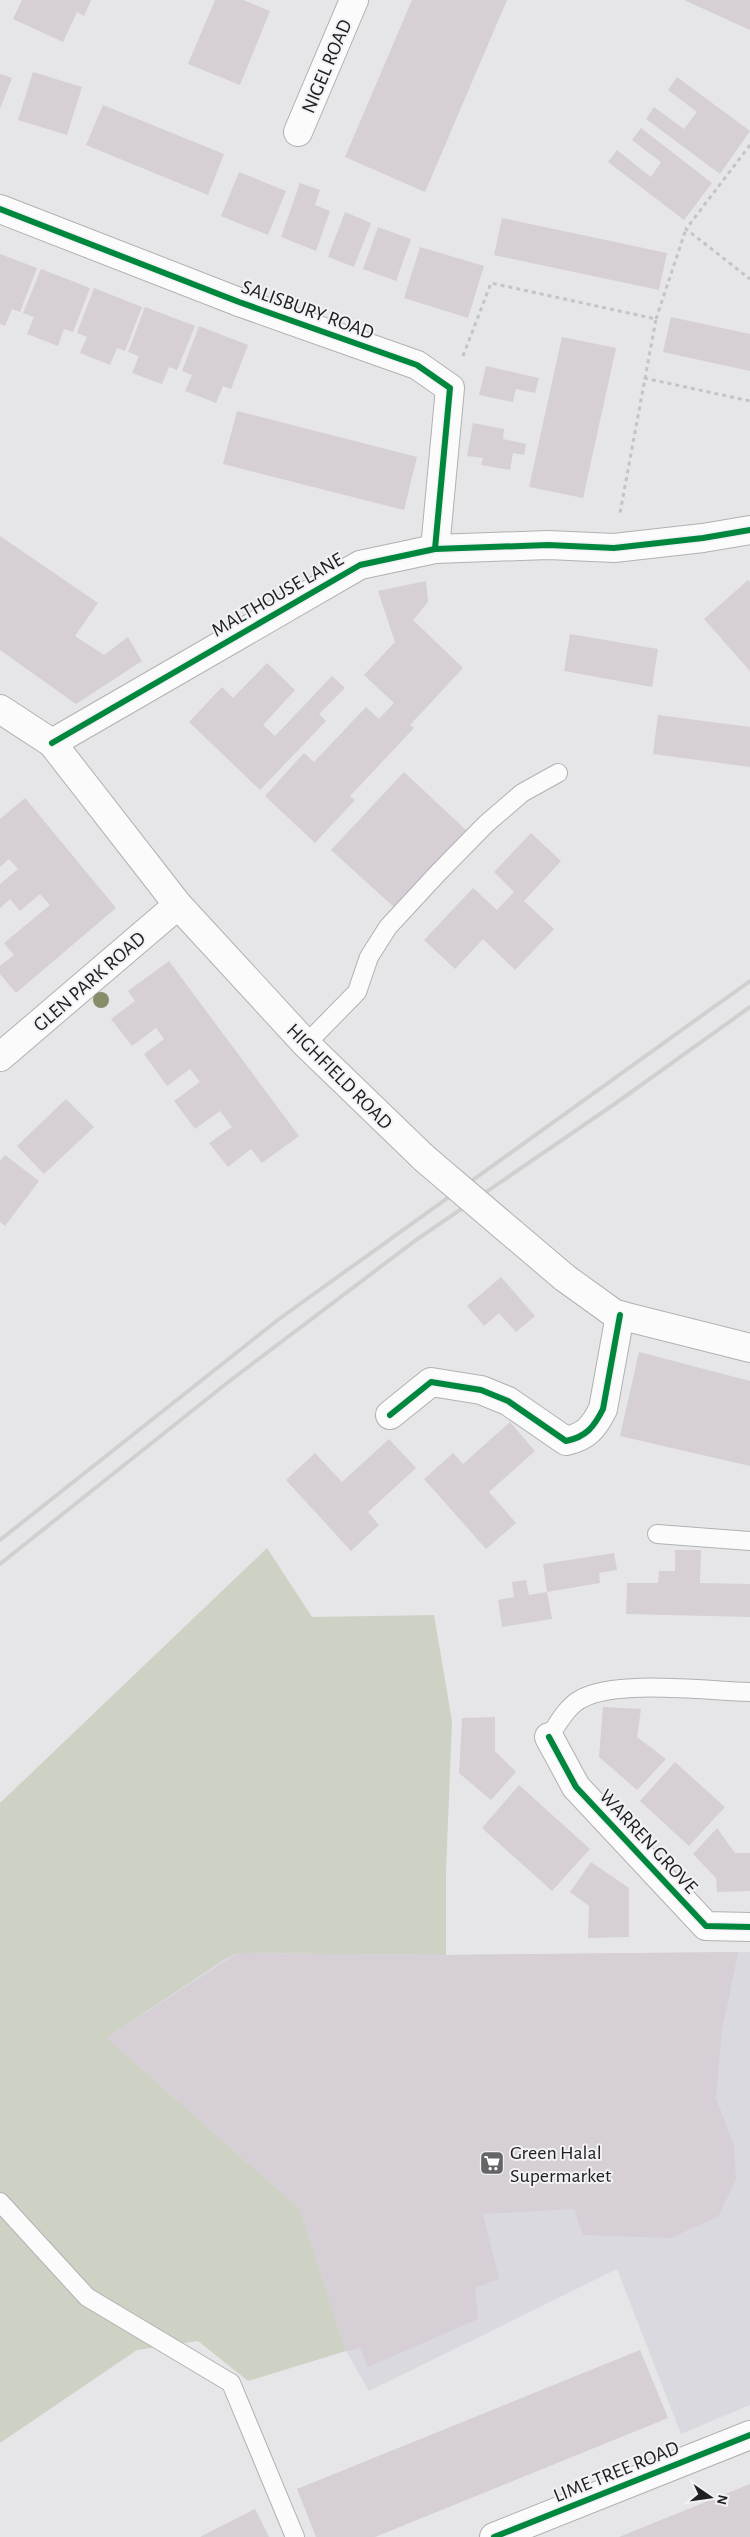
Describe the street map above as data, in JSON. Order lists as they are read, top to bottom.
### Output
{
  "streets": {
    "street": [
      "NIGEL ROAD",
      "SALISBURY ROAD",
      "MALTHOUSE LANE",
      "GLEN PARK ROAD",
      "HIGHFIELD ROAD",
      "WARREN GROVE",
      "LIME TREE ROAD"
    ]
  },
  "crossings": [
    ["MALTHOUSE LANE", "HIGHFIELD ROAD"],
    ["GLEN PARK ROAD", "HIGHFIELD ROAD"]
  ],
  "places": {
    "supermarket": ["Green Halal Supermarket"]
  },
  "north": "right"
}
